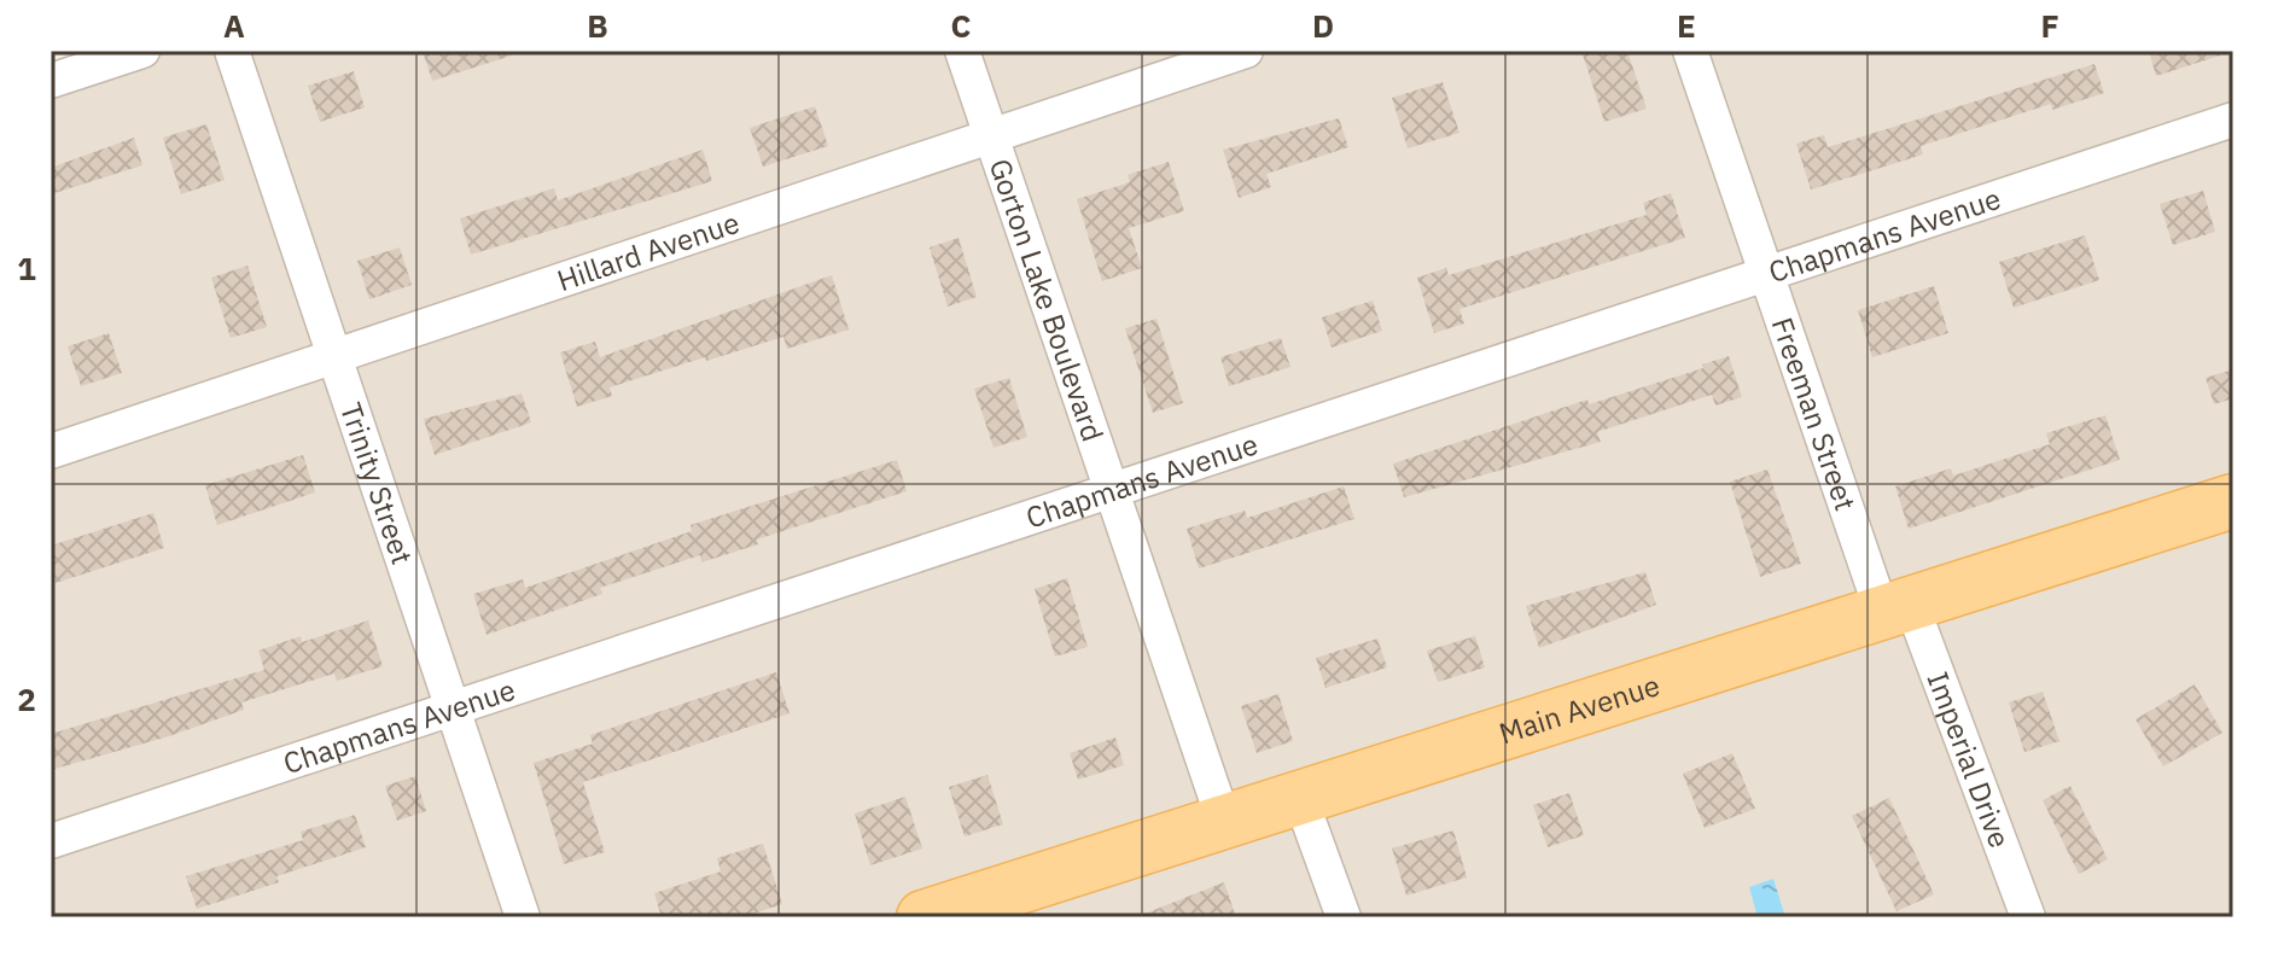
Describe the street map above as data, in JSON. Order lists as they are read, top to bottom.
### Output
{
  "streets": {
    "main road": ["Main Avenue"],
    "street": [
      "Chapmans Avenue",
      "Hillard Avenue",
      "Gorton Lake Boulevard",
      "Freeman Street",
      "Trinity Street",
      "Imperial Drive"
    ]
  },
  "crossings": [
    ["Chapmans Avenue", "Gorton Lake Boulevard"],
    ["Chapmans Avenue", "Freeman Street"],
    ["Chapmans Avenue", "Trinity Street"],
    ["Hillard Avenue", "Gorton Lake Boulevard"],
    ["Hillard Avenue", "Trinity Street"],
    ["Gorton Lake Boulevard", "Main Avenue"],
    ["Freeman Street", "Main Avenue"],
    ["Freeman Street", "Imperial Drive"],
    ["Main Avenue", "Imperial Drive"]
  ],
  "grid": {
    "columns": [
      "A",
      "B",
      "C",
      "D",
      "E",
      "F"
    ],
    "rows": ["1", "2"]
  }
}
